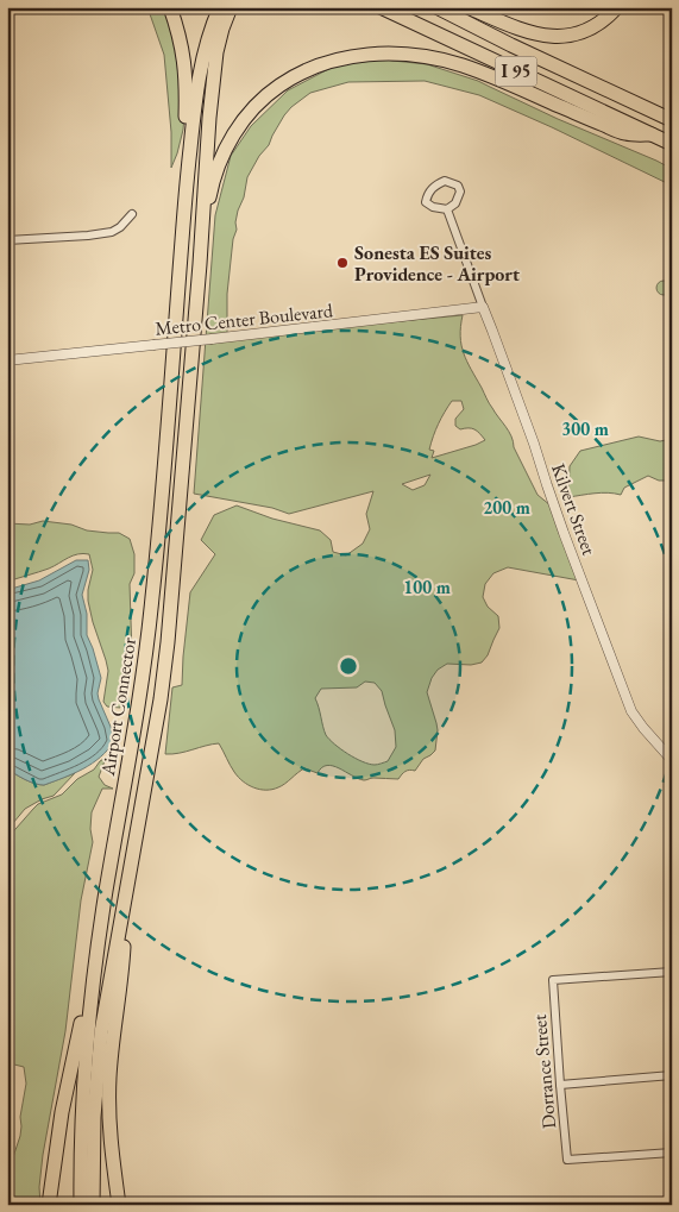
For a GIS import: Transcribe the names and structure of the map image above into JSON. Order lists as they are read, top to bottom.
{
  "streets": {
    "highway": ["I 95", "Airport Connector"],
    "street": ["Metro Center Boulevard", "Kilvert Street", "Dorrance Street"]
  },
  "crossings": [
    ["Metro Center Boulevard", "Kilvert Street"]
  ],
  "places": ["Sonesta ES Suites Providence - Airport"],
  "rings": ["300 m", "200 m", "100 m"]
}
